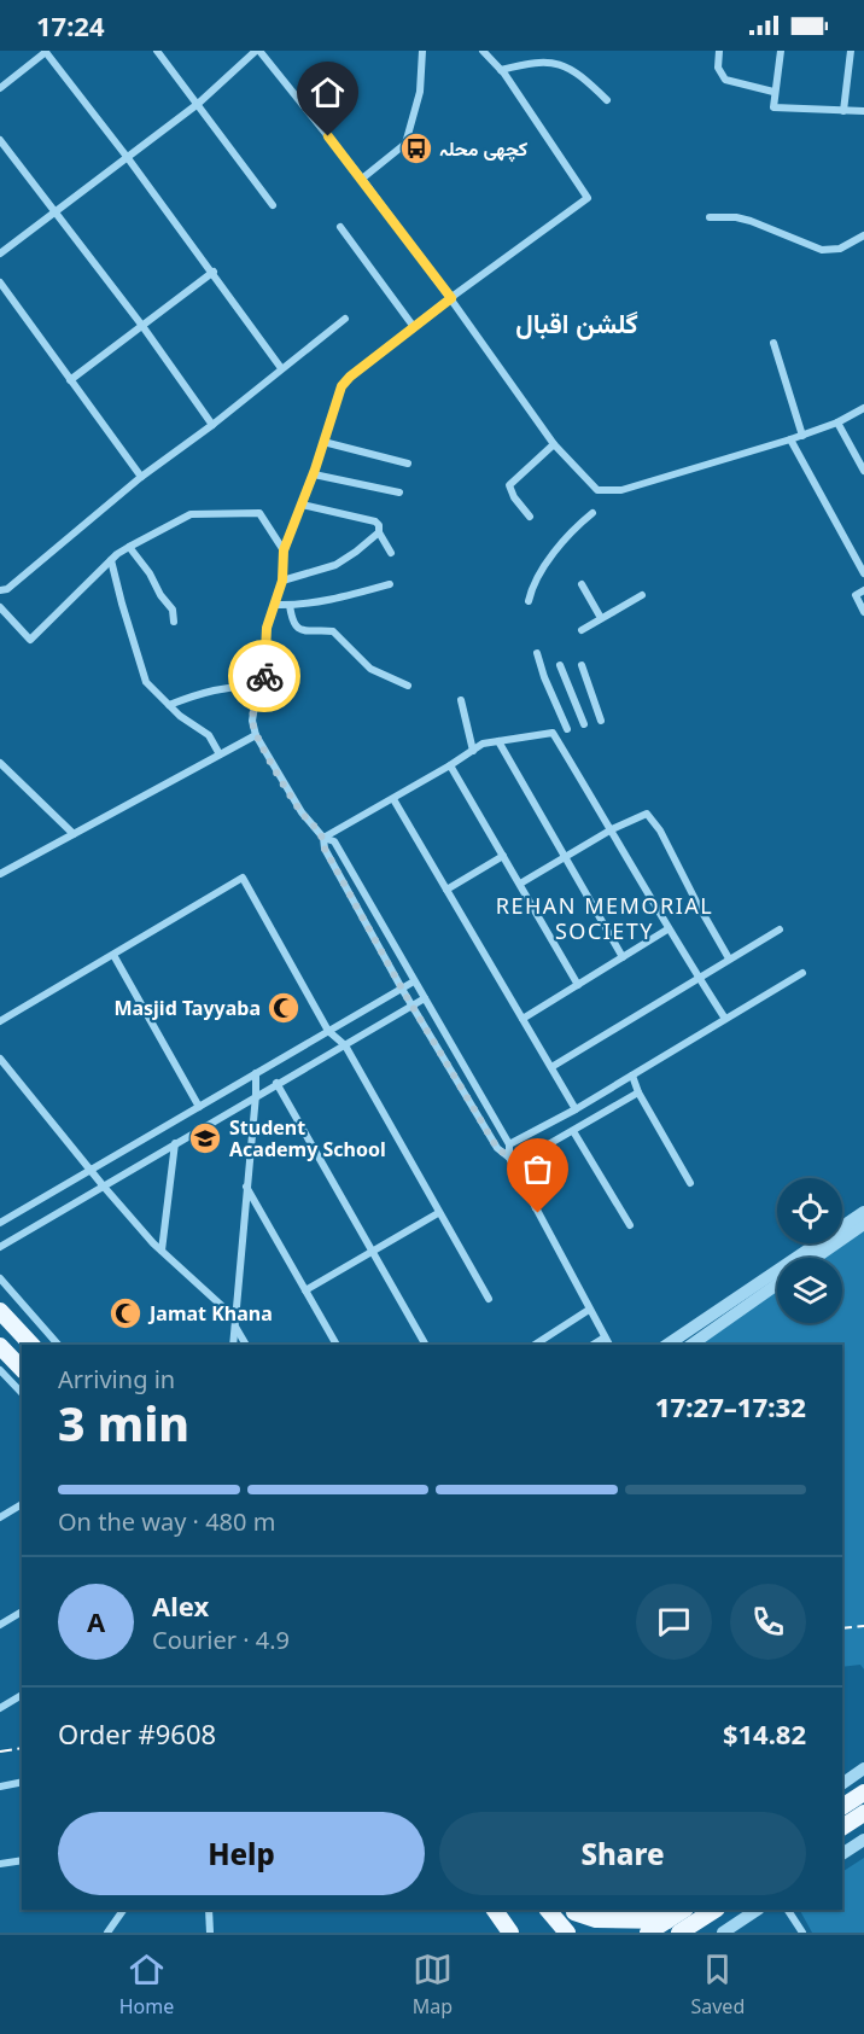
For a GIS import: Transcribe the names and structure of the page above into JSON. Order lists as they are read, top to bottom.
{
  "districts": ["گلشن اقبال", "REHAN MEMORIAL SOCIETY"],
  "places": {
    "bus stop": ["کچھی محلہ"],
    "mosque": ["Masjid Tayyaba", "Jamat Khana"],
    "school or university": ["Student Academy School"]
  },
  "page": {
    "status": "17:24",
    "heading": ["3 min", "Arriving in", "17:27–17:32"],
    "panel": [
      "Alex",
      "Courier · 4.9",
      "Order #9608",
      "$14.82"
    ],
    "bar": "On the way · 480 m",
    "round": "A",
    "buttons": ["Help", "Share"],
    "tabs": ["Home", "Map", "Saved"]
  }
}
